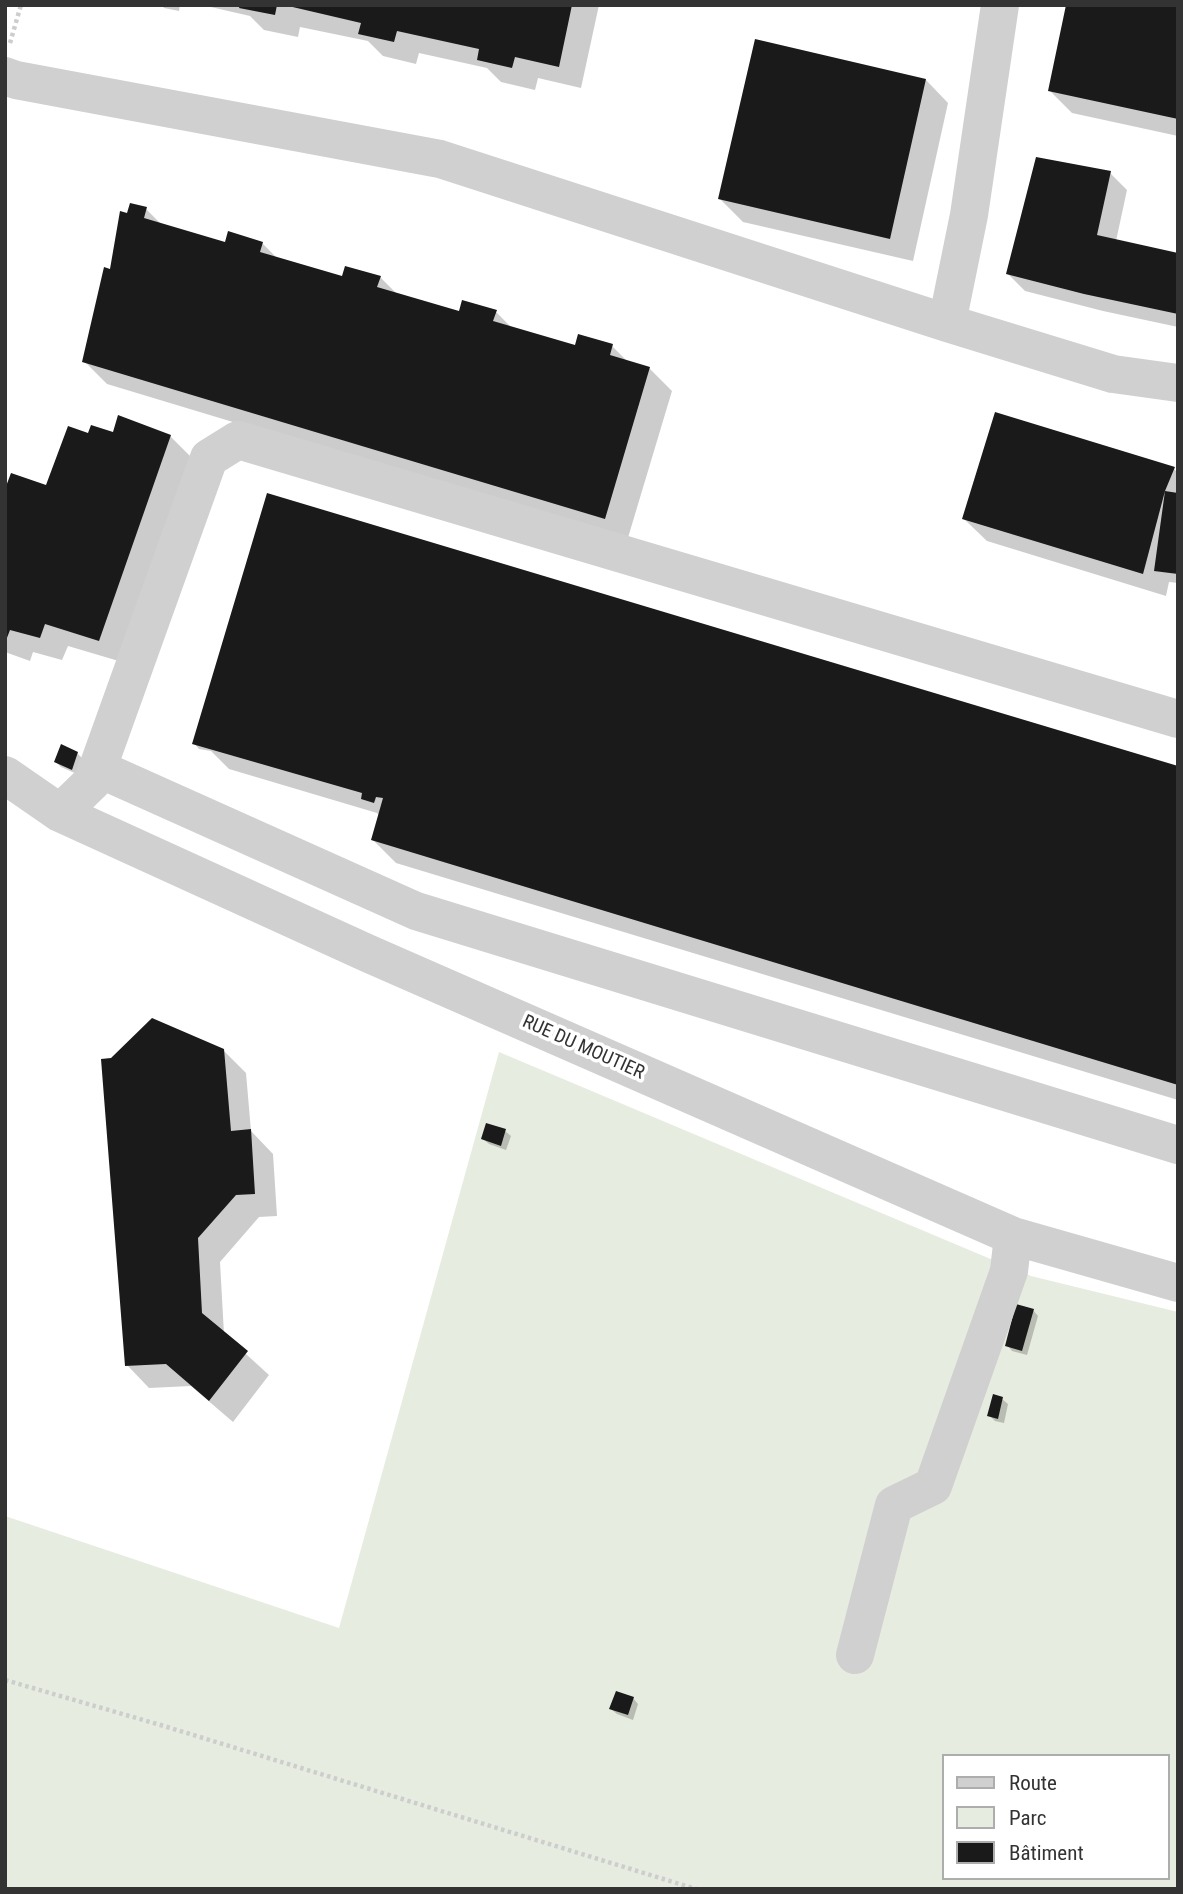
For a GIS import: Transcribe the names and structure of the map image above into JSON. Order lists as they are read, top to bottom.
{
  "streets": {
    "street": ["RUE DU MOUTIER"]
  },
  "legend": ["Route", "Parc", "Bâtiment"]
}
